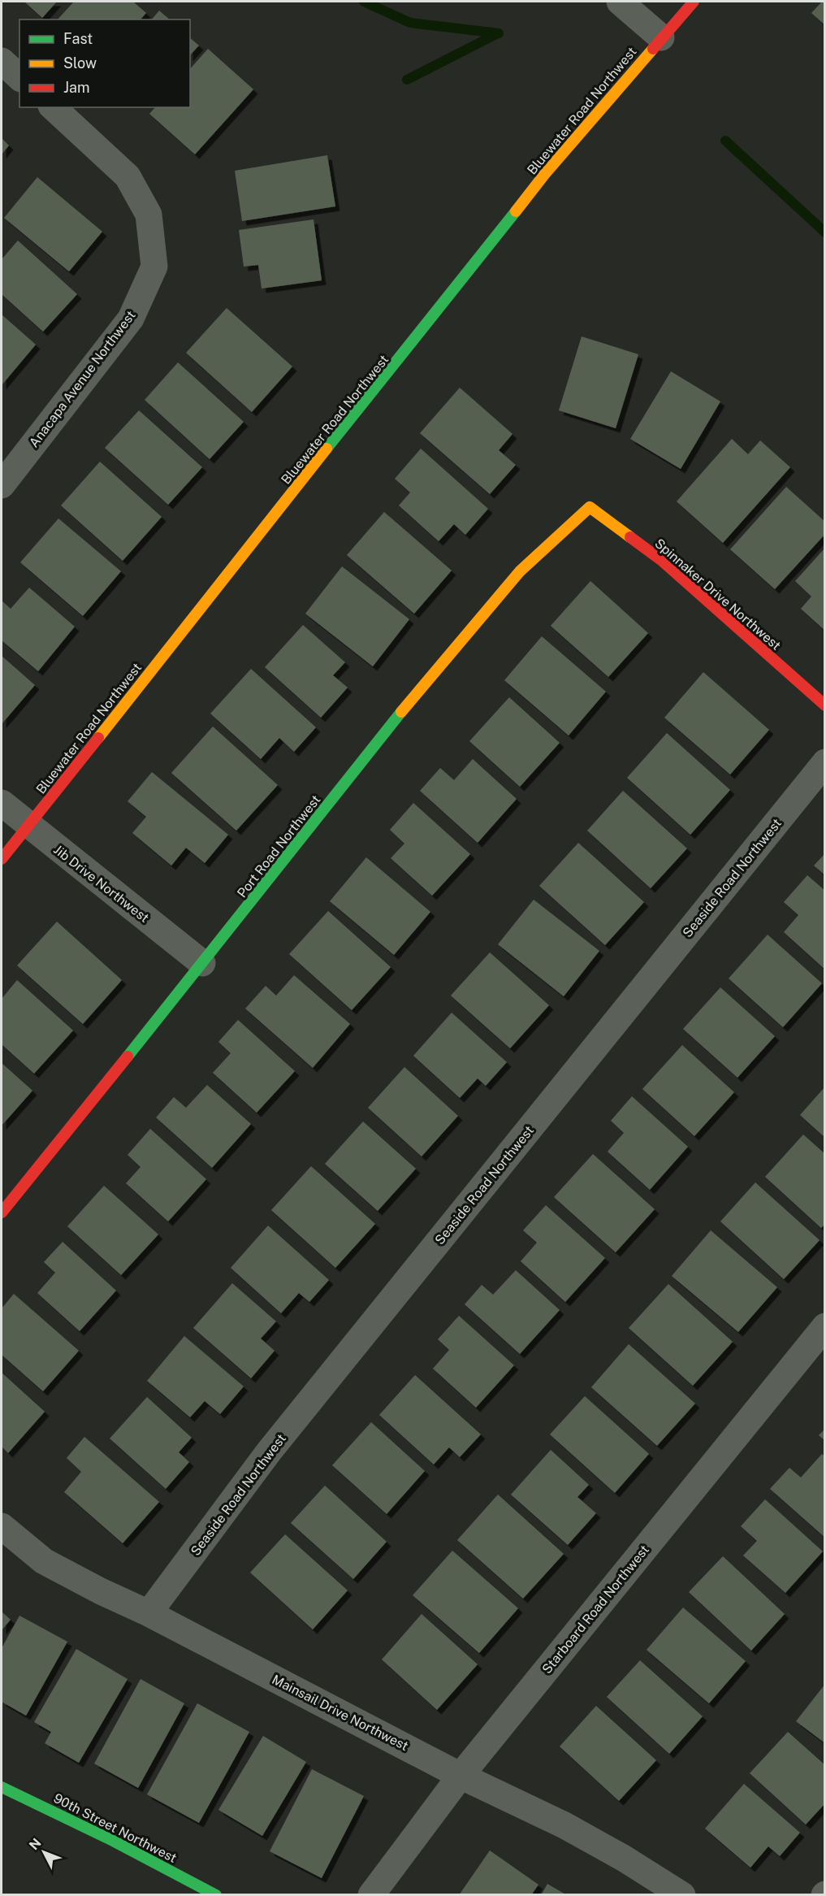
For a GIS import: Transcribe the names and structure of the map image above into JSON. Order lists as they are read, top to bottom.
{
  "streets": {
    "street": [
      "Bluewater Road Northwest",
      "Anacapa Avenue Northwest",
      "Spinnaker Drive Northwest",
      "Port Road Northwest",
      "Seaside Road Northwest",
      "Jib Drive Northwest",
      "Starboard Road Northwest",
      "Mainsail Drive Northwest",
      "90th Street Northwest"
    ]
  },
  "crossings": [
    ["Bluewater Road Northwest", "Jib Drive Northwest"],
    ["Spinnaker Drive Northwest", "Port Road Northwest"],
    ["Port Road Northwest", "Jib Drive Northwest"],
    ["Seaside Road Northwest", "Mainsail Drive Northwest"],
    ["Starboard Road Northwest", "Mainsail Drive Northwest"]
  ],
  "legend": ["Fast", "Slow", "Jam"],
  "north": "top left"
}
